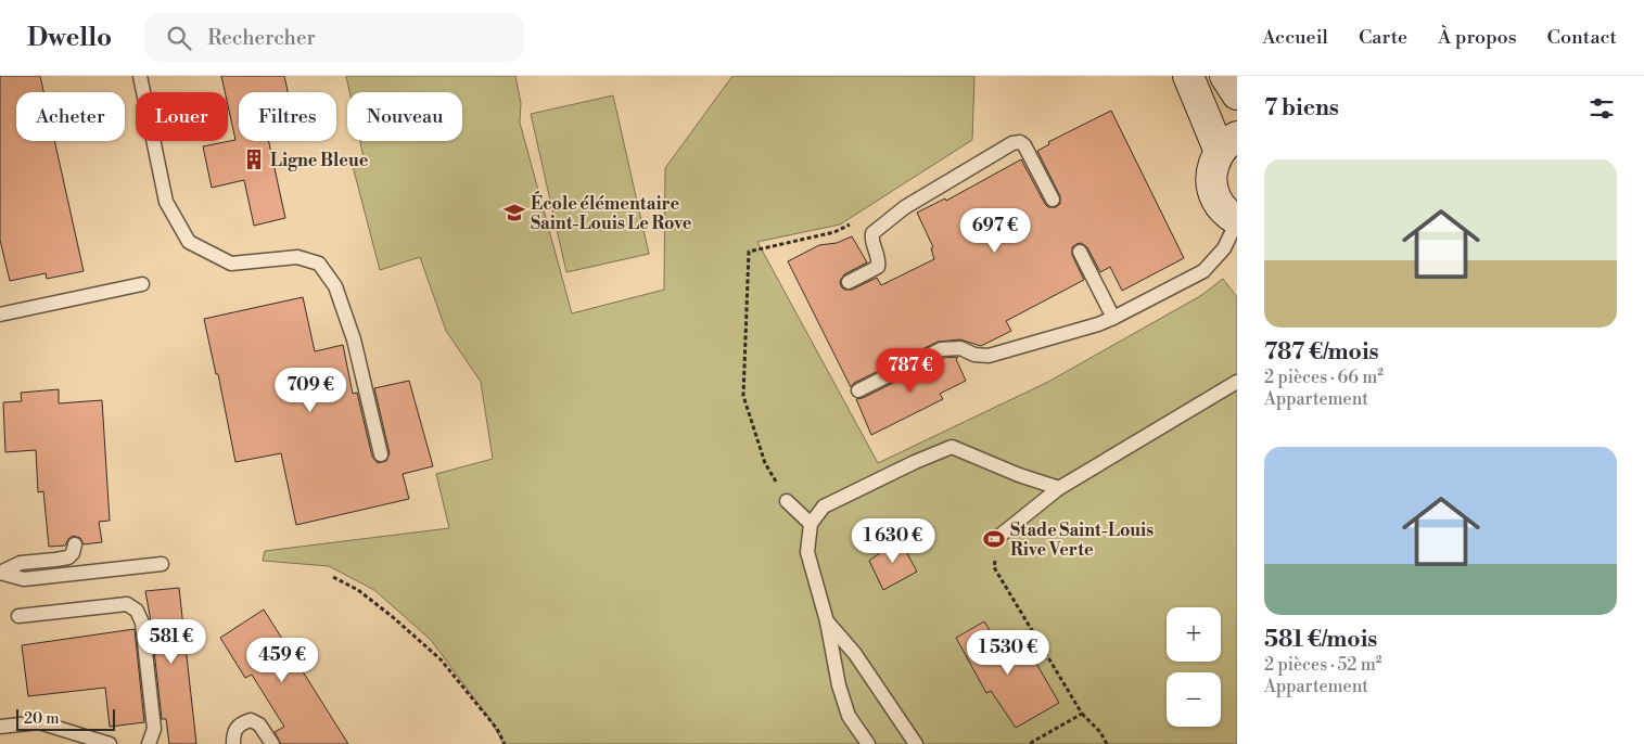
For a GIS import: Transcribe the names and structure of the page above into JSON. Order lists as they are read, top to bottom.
{
  "places": {
    "building": ["Ligne Bleue"],
    "school or university": ["École élémentaire Saint-Louis Le Rove"],
    "sports": ["Stade Saint-Louis Rive Verte"]
  },
  "scale_bar": "20 m",
  "page": {
    "header": "Dwello",
    "search": "Rechercher",
    "nav": [
      "Accueil",
      "Carte",
      "À propos",
      "Contact"
    ],
    "heading": "7 biens",
    "chip": [
      "Acheter",
      "Louer",
      "Filtres",
      "Nouveau"
    ],
    "list": [
      {
        "name": "787 €/mois",
        "note": "2 pièces · 66 m² · Appartement"
      },
      {
        "name": "581 €/mois",
        "note": "2 pièces · 52 m² · Appartement"
      }
    ],
    "price": [
      "697 €",
      "787 €",
      "709 €",
      "1 630 €",
      "581 €",
      "1 530 €",
      "459 €"
    ],
    "map_buttons": ["+", "−"],
    "scale": "20 m"
  }
}
